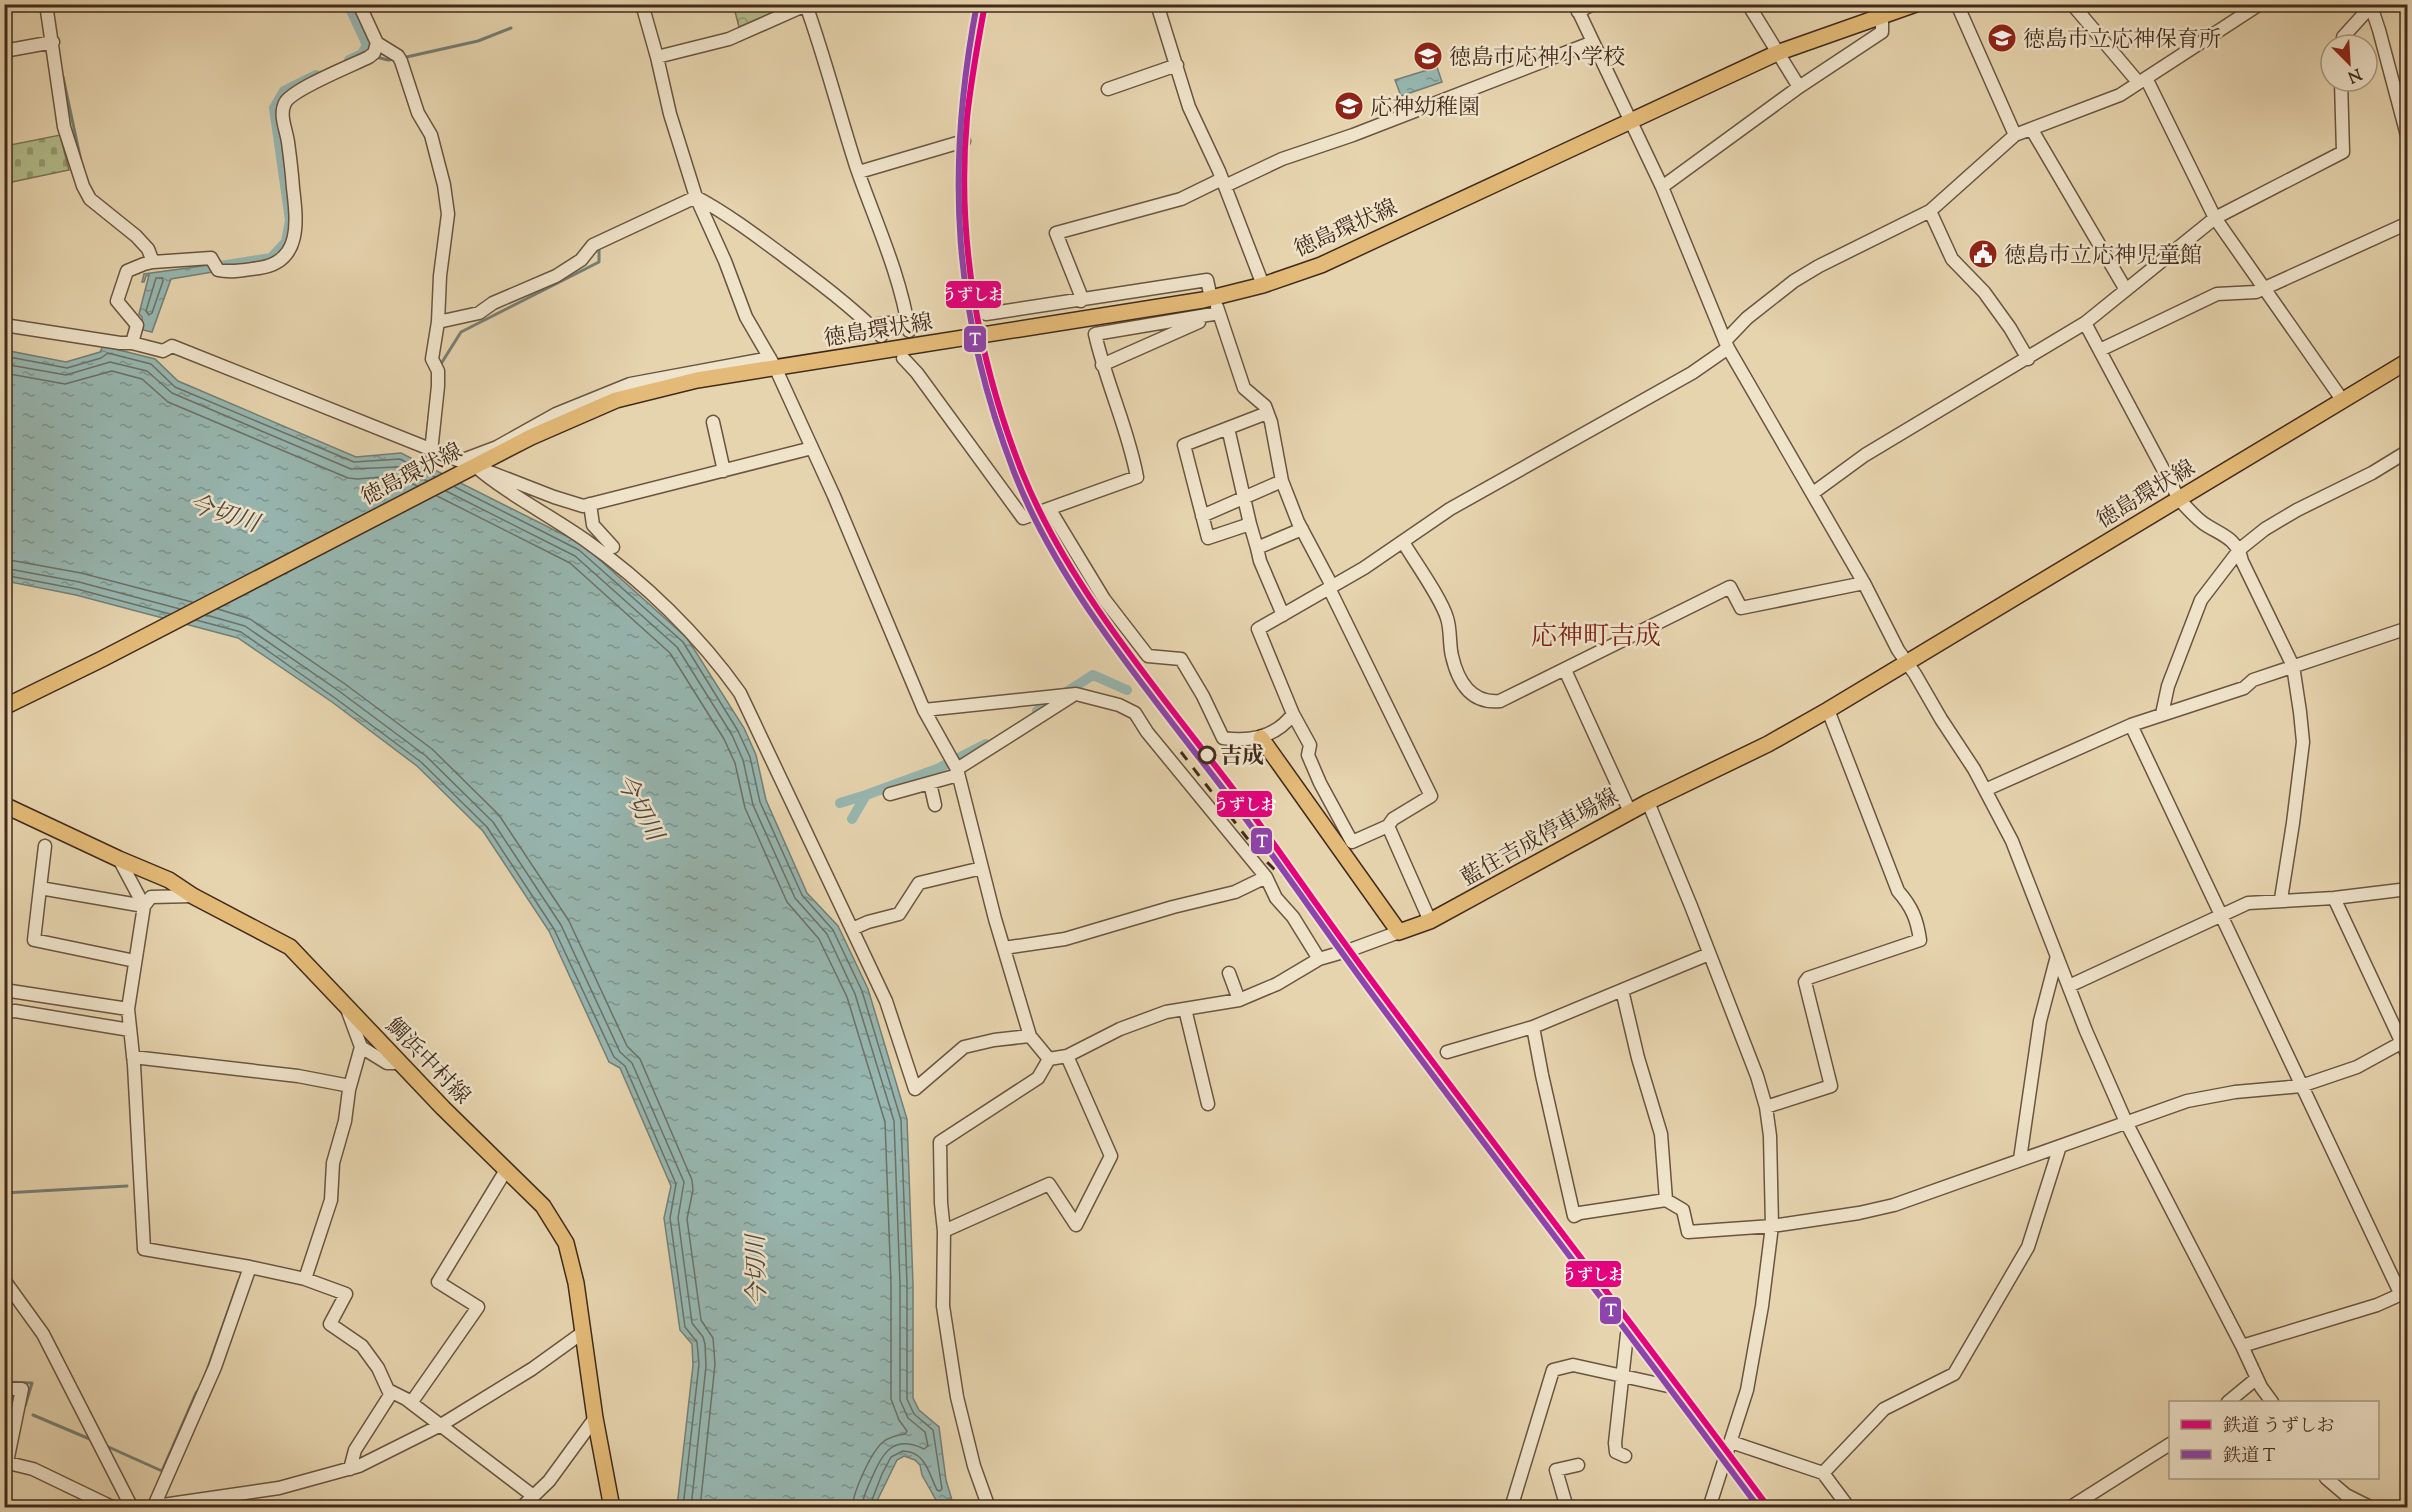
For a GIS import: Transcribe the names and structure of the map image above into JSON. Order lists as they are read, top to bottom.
{
  "streets": {
    "main road": ["徳島環状線", "藍住吉成停車場線", "鯛浜中村線"]
  },
  "crossings": [
    ["徳島環状線", "藍住吉成停車場線"]
  ],
  "districts": ["応神町吉成"],
  "water": ["今切川"],
  "places": {
    "school or university": ["徳島市立応神保育所", "徳島市応神小学校", "応神幼稚園"],
    "public building": ["徳島市立応神児童館"],
    "other": ["吉成"]
  },
  "lines": ["rail line うずしお", "rail line T"],
  "legend": ["鉄道 うずしお", "鉄道 T"],
  "north": "bottom right"
}
